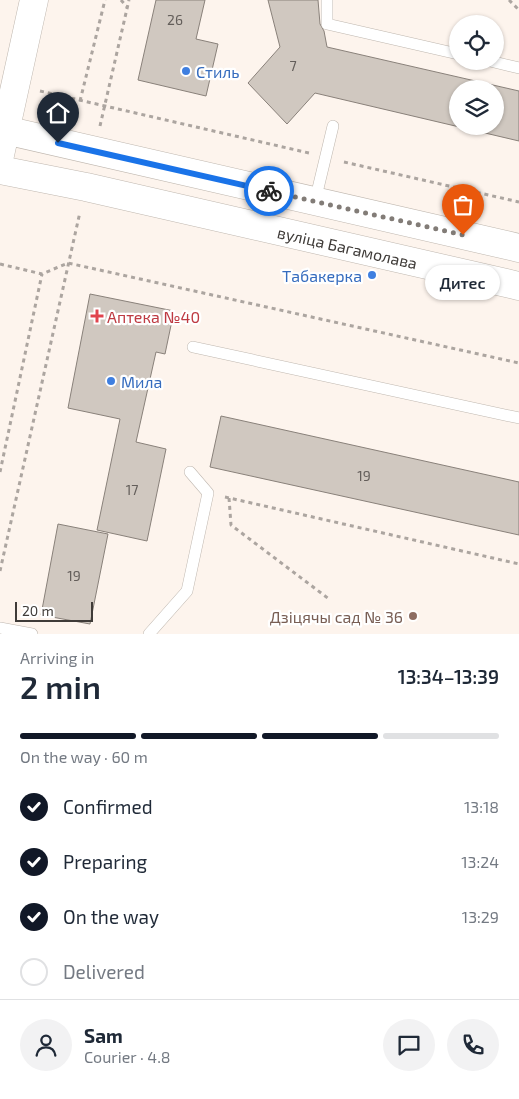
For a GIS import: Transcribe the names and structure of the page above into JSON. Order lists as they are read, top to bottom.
{
  "streets": {
    "main road": ["вуліца Багамолава"]
  },
  "places": {
    "other": [
      "Стиль",
      "Дитес",
      "Табакерка",
      "Мила",
      "Дзіцячы сад № 36"
    ],
    "health": ["Аптека №40"]
  },
  "house_numbers": [
    "26",
    "7",
    "19",
    "17",
    "19"
  ],
  "scale_bar": "20 m",
  "page": {
    "bubble": "Дитес",
    "scale": "20 m",
    "heading": ["2 min", "Arriving in", "13:34–13:39"],
    "panel": ["Sam", "Courier · 4.8"],
    "bar": "On the way · 60 m",
    "list": [
      ["Confirmed", "13:18"],
      ["Preparing", "13:24"],
      ["On the way", "13:29"],
      "Delivered"
    ]
  }
}
